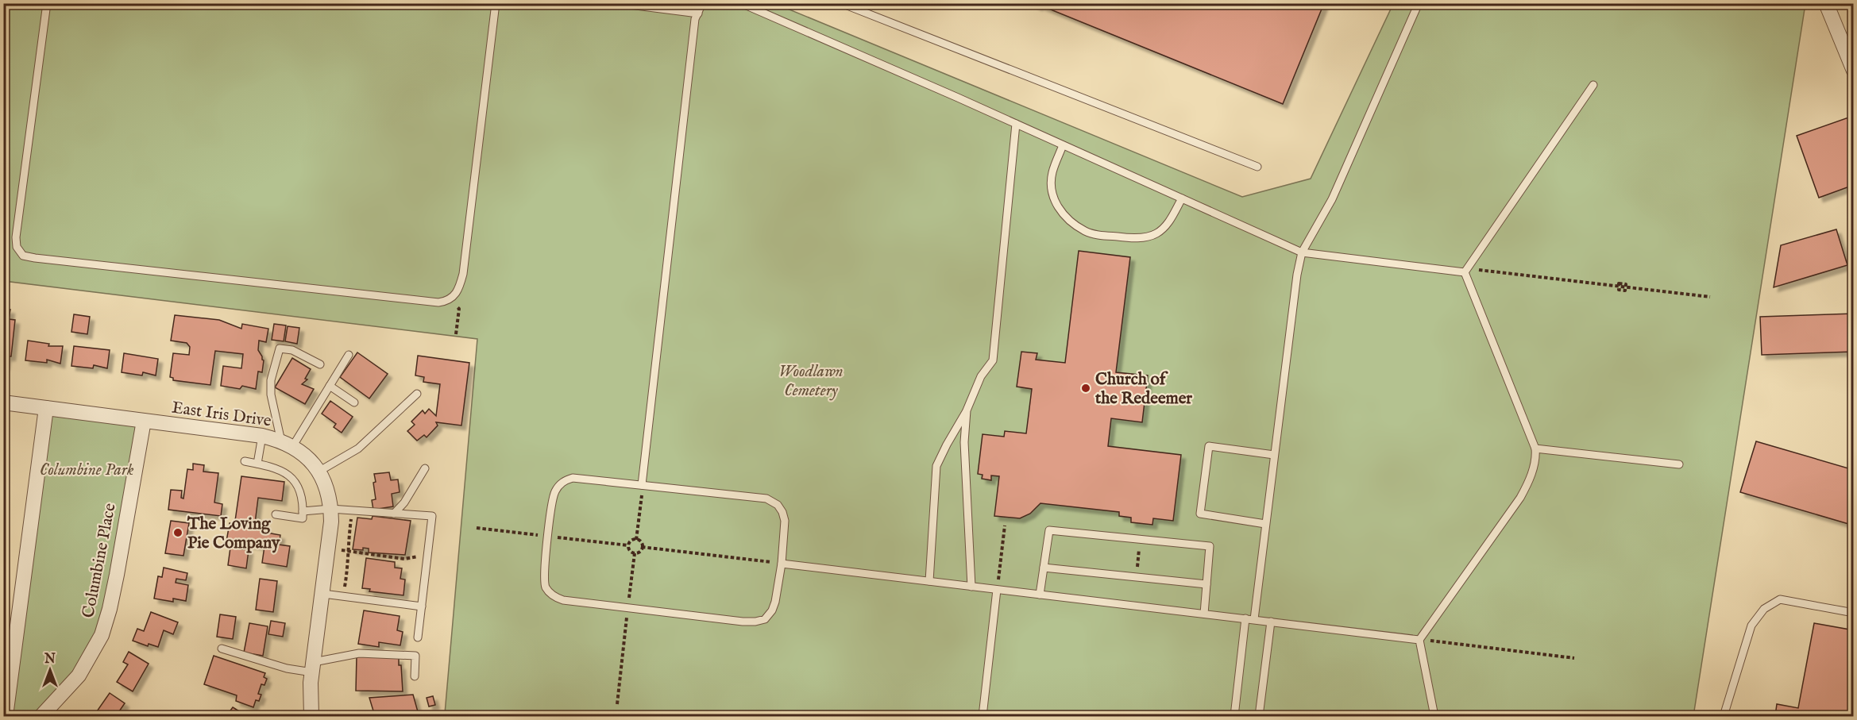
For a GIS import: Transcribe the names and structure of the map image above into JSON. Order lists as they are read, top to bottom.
{
  "streets": {
    "street": ["East Iris Drive", "Columbine Place"]
  },
  "crossings": [
    ["East Iris Drive", "Columbine Place"]
  ],
  "parks": ["Woodlawn Cemetery", "Columbine Park"],
  "places": ["Church of the Redeemer", "The Loving Pie Company"],
  "north": "top"
}
